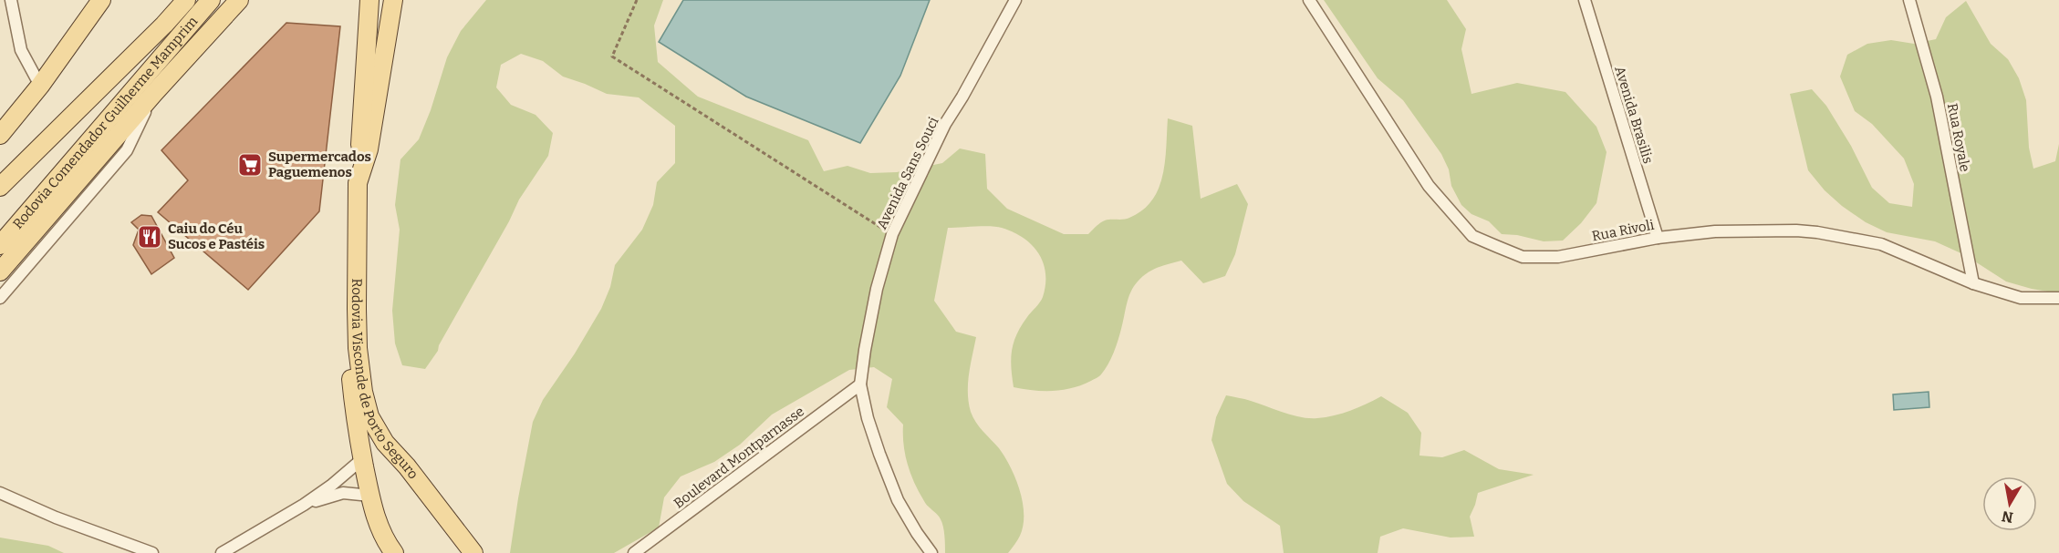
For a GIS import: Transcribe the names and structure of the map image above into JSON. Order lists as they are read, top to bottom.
{
  "streets": {
    "main road": ["Rodovia Comendador Guilherme Mamprim", "Rodovia Visconde de Porto Seguro"],
    "street": [
      "Avenida Brasilis",
      "Rua Royale",
      "Avenida Sans Souci",
      "Rua Rivoli",
      "Boulevard Montparnasse"
    ]
  },
  "crossings": [
    ["Avenida Brasilis", "Rua Rivoli"],
    ["Rua Royale", "Rua Rivoli"],
    ["Avenida Sans Souci", "Boulevard Montparnasse"]
  ],
  "places": {
    "supermarket": ["Supermercados Paguemenos"],
    "restaurant": ["Caiu do Céu Sucos e Pastéis"]
  },
  "north": "bottom"
}
